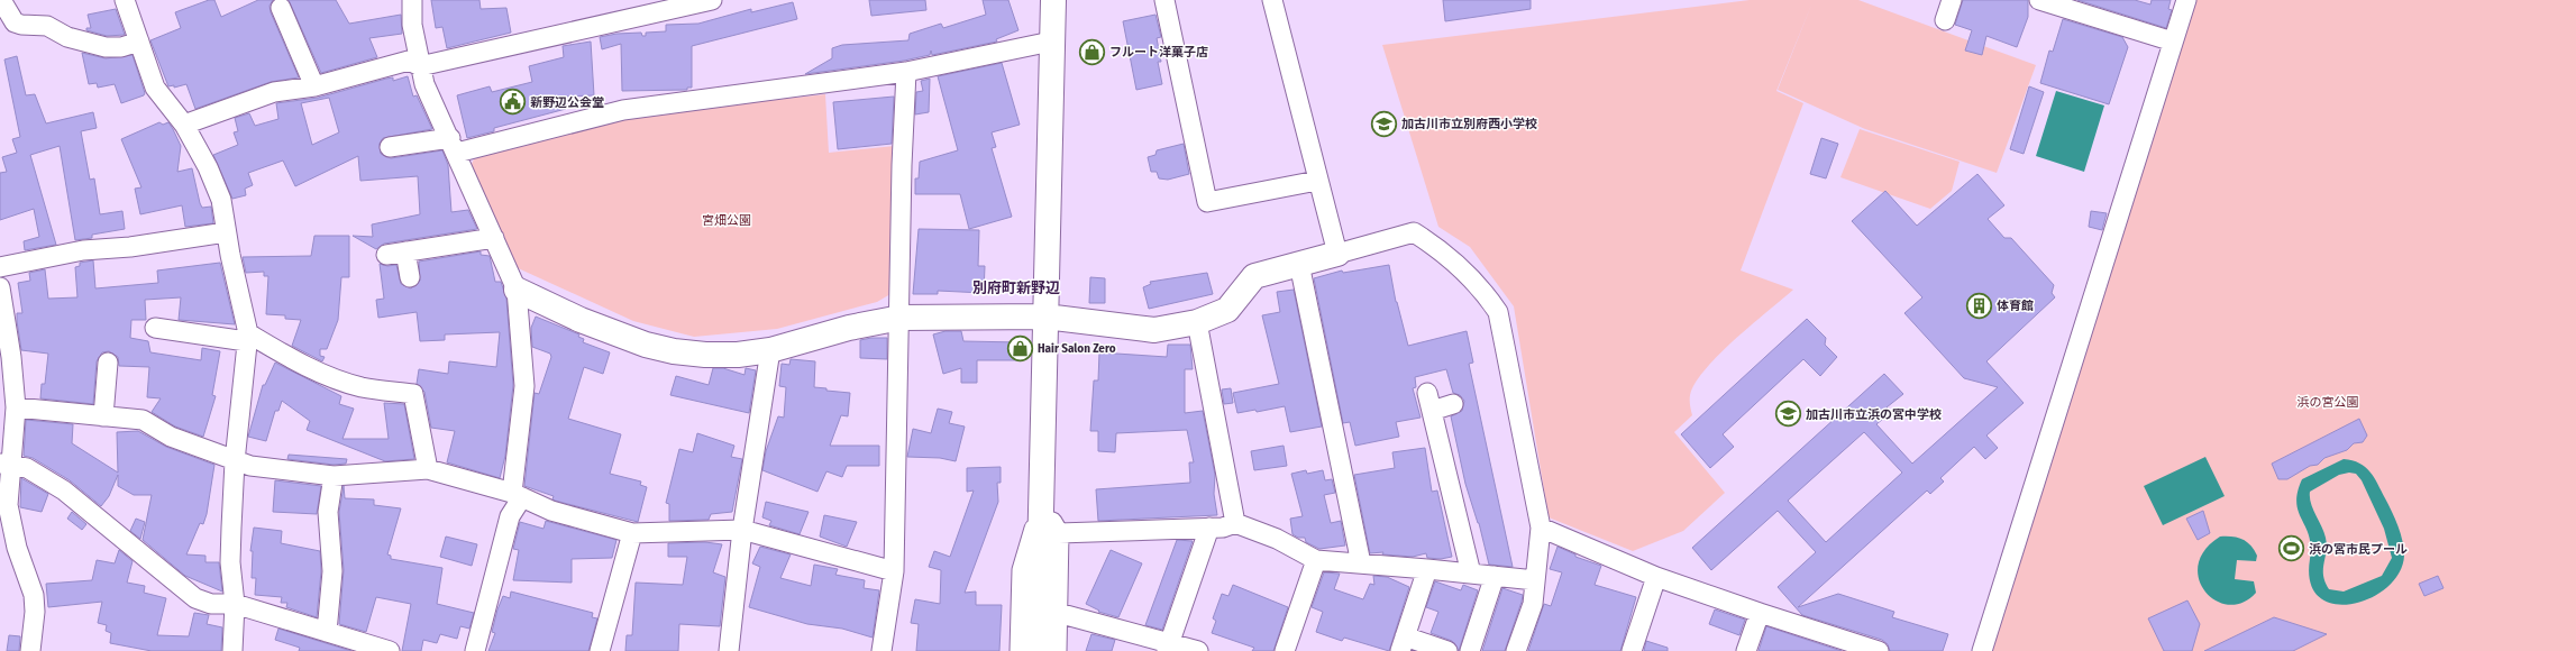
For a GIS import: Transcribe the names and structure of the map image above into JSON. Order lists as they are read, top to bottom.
{
  "districts": ["別府町新野辺"],
  "parks": ["宮畑公園", "浜の宮公園"],
  "places": {
    "shop": ["フルート洋菓子店", "Hair Salon Zero"],
    "public building": ["新野辺公会堂"],
    "school or university": ["加古川市立別府西小学校", "加古川市立浜の宮中学校"],
    "building": ["体育館"],
    "sports": ["浜の宮市民プール"]
  }
}
